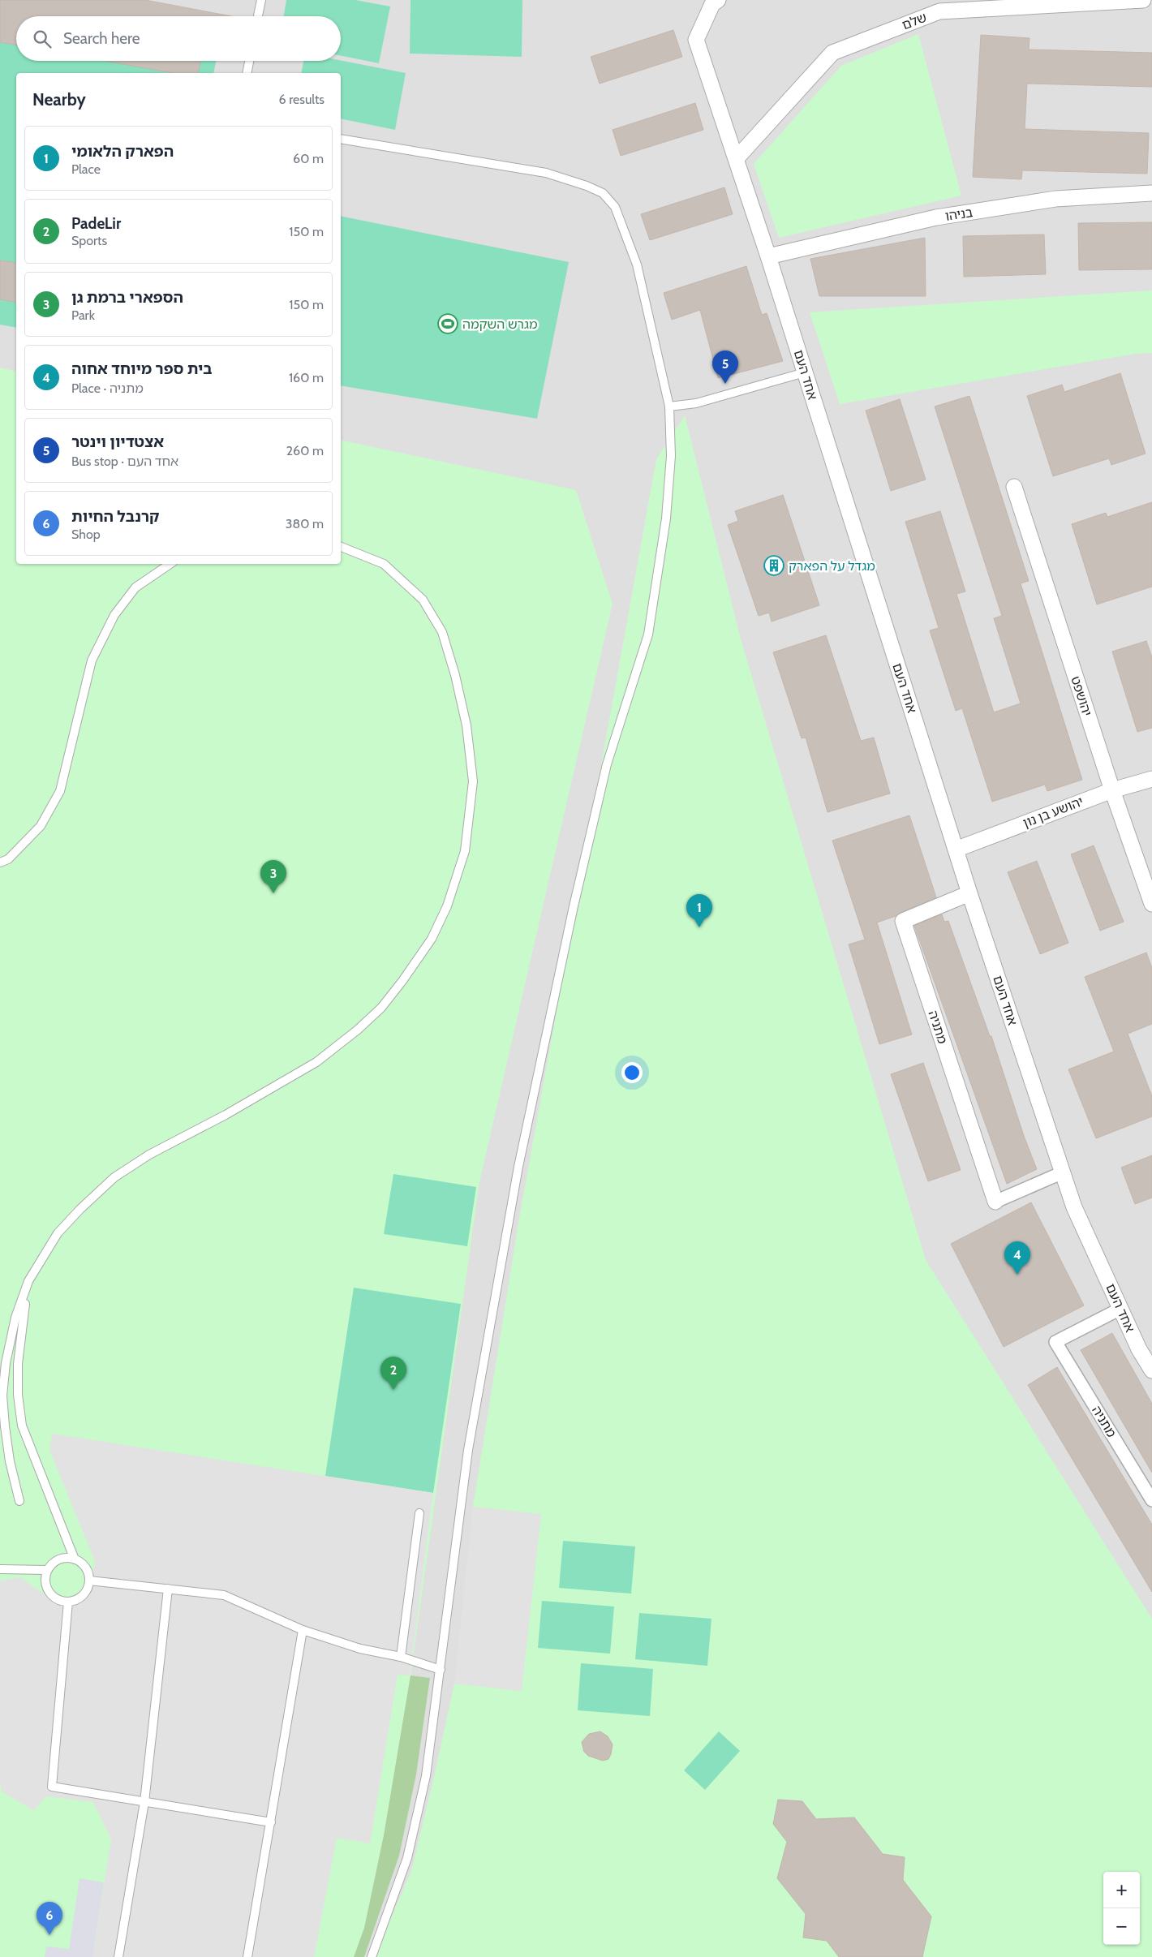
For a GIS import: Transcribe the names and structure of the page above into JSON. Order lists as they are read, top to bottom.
{
  "streets": {
    "street": [
      "שלם",
      "בניהו",
      "אחד העם",
      "יהושפט",
      "יהושע בן נון",
      "מתניה"
    ]
  },
  "crossings": [
    ["שלם", "אחד העם"],
    ["בניהו", "אחד העם"],
    ["אחד העם", "יהושע בן נון"],
    ["אחד העם", "מתניה"],
    ["יהושפט", "יהושע בן נון"]
  ],
  "places": {
    "sports": ["מגרש השקמה"],
    "building": ["מגדל על הפארק"]
  },
  "page": {
    "search": "Search here",
    "heading": ["Nearby", "6 results"],
    "list": [
      {
        "mark": "1",
        "name": "הפארק הלאומי",
        "note": "Place",
        "value": "60 m"
      },
      {
        "mark": "2",
        "name": "PadeLir",
        "note": "Sports",
        "value": "150 m"
      },
      {
        "mark": "3",
        "name": "הספארי ברמת גן",
        "note": "Park",
        "value": "150 m"
      },
      {
        "mark": "4",
        "name": "בית ספר מיוחד אחוה",
        "note": "Place · מתניה",
        "value": "160 m"
      },
      {
        "mark": "5",
        "name": "אצטדיון וינטר",
        "note": "Bus stop · אחד העם",
        "value": "260 m"
      },
      {
        "mark": "6",
        "name": "קרנבל החיות",
        "note": "Shop",
        "value": "380 m"
      }
    ],
    "pins": [
      "5",
      "3",
      "1",
      "4",
      "2",
      "6"
    ],
    "map_buttons": ["+", "−"]
  }
}
